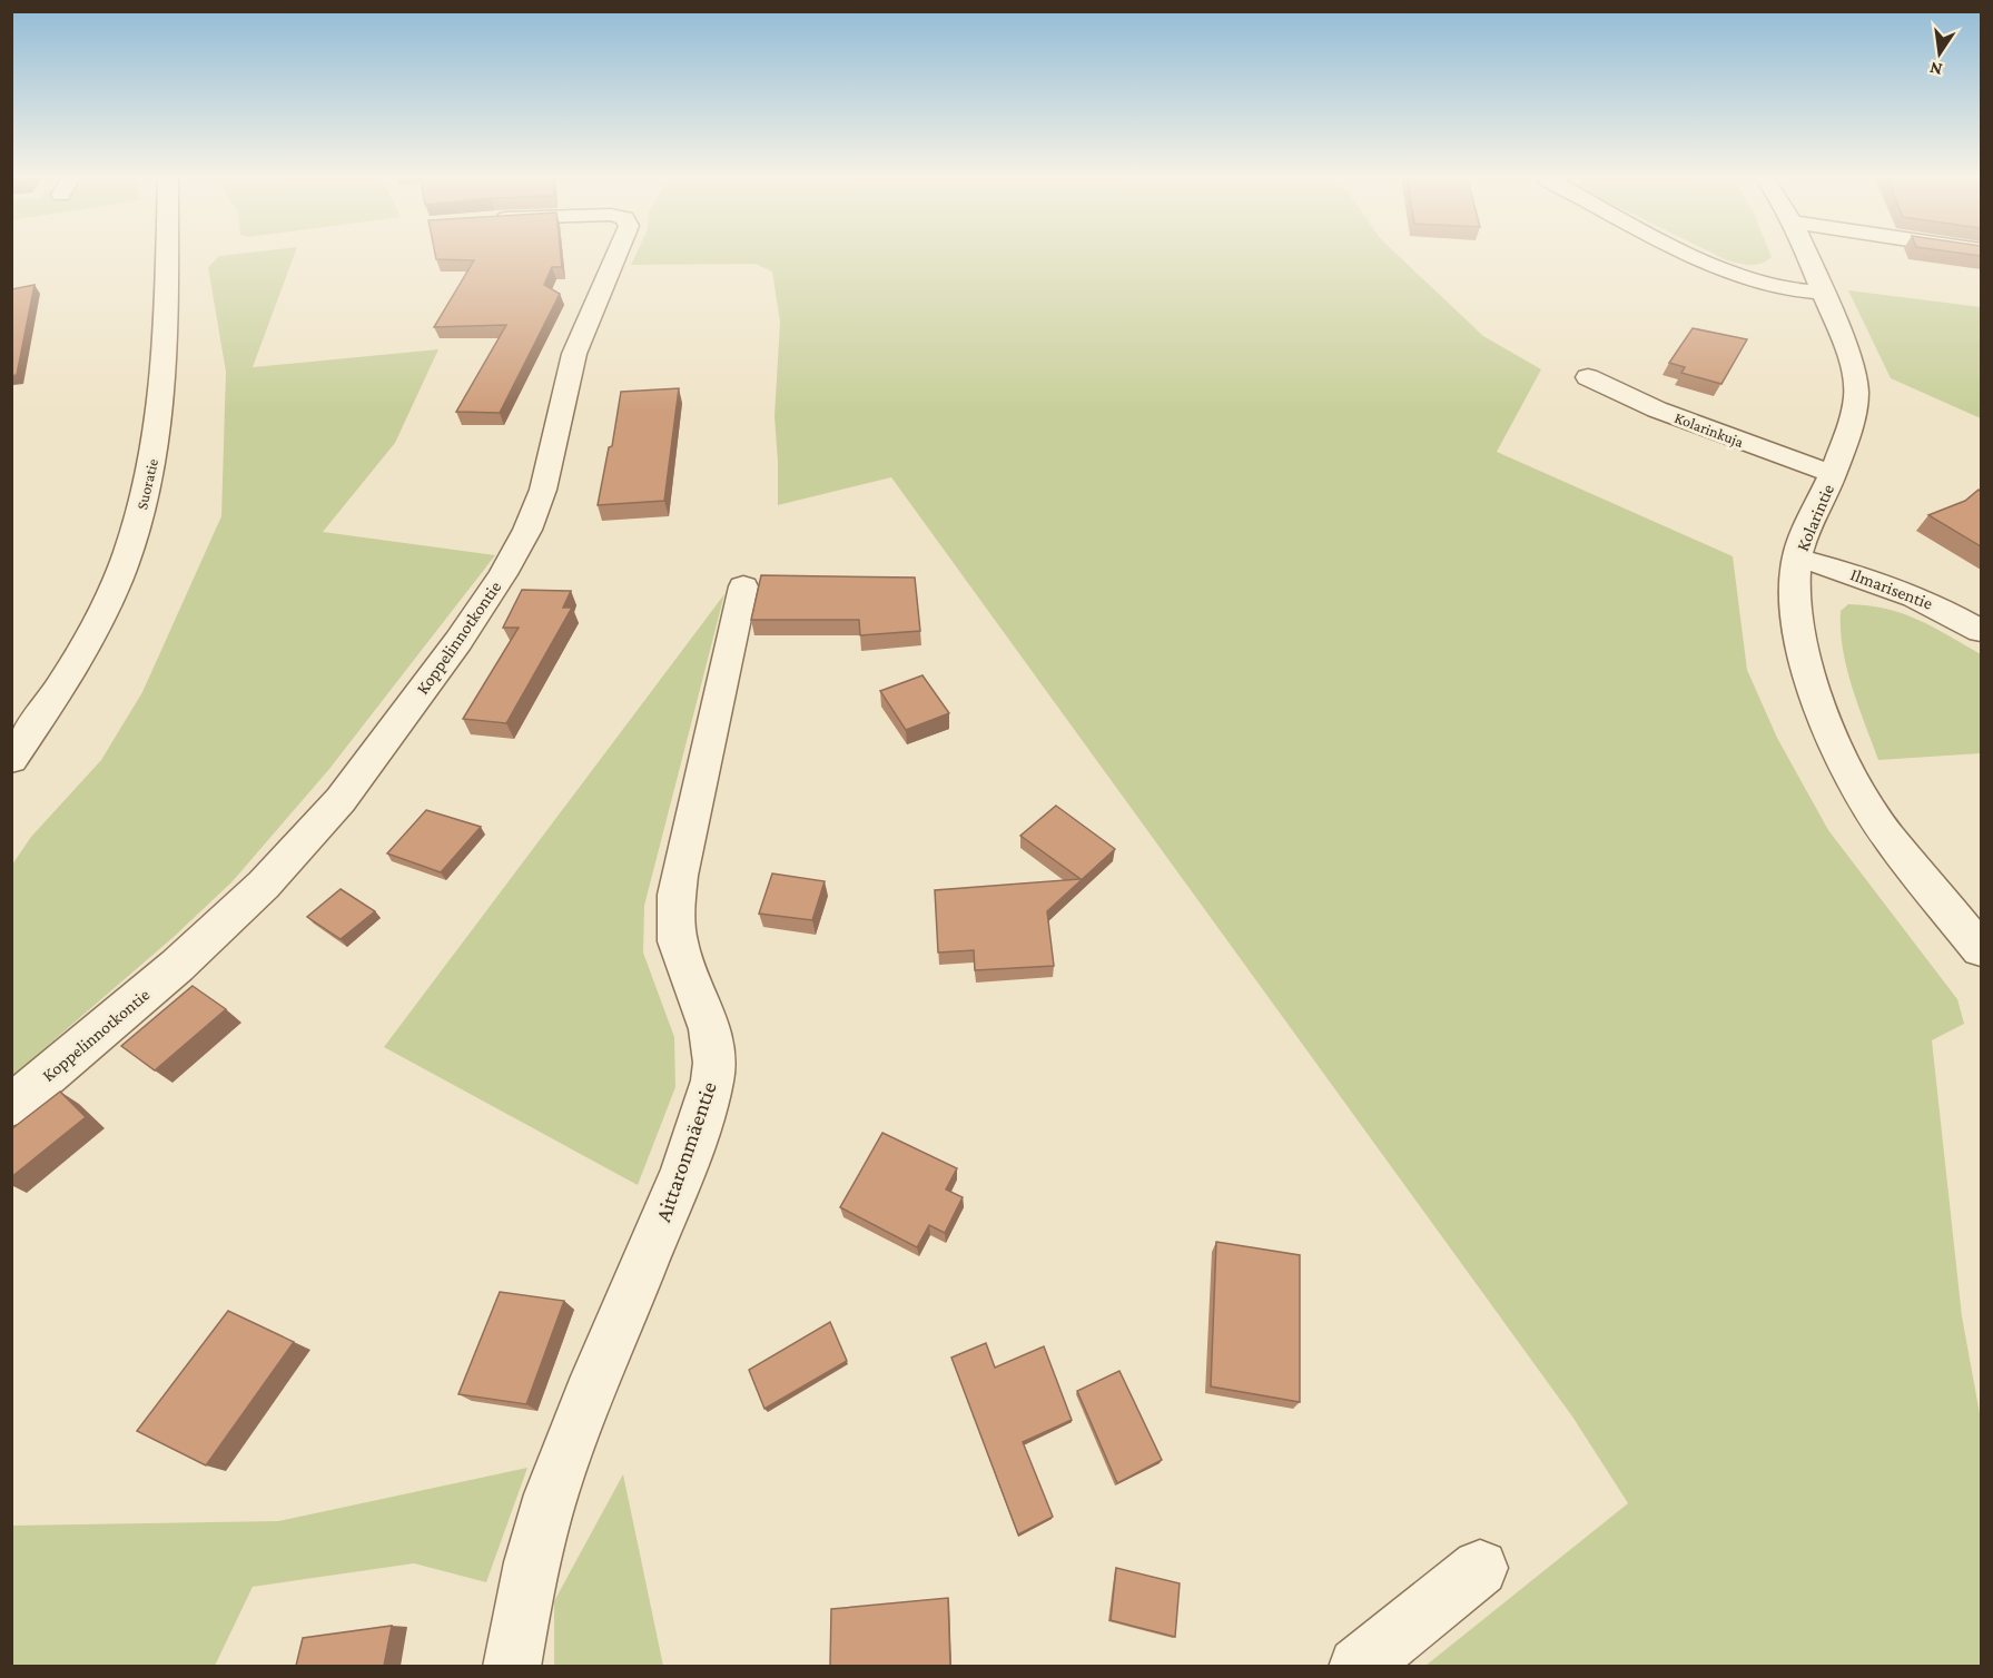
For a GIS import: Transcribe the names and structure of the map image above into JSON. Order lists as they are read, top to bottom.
{
  "streets": {
    "street": [
      "Kolarinkuja",
      "Suoratie",
      "Kolarintie",
      "Ilmarisentie",
      "Koppelinnotkontie",
      "Aittaronmäentie"
    ]
  },
  "crossings": [
    ["Kolarinkuja", "Kolarintie"],
    ["Kolarintie", "Ilmarisentie"]
  ],
  "north": "bottom"
}
